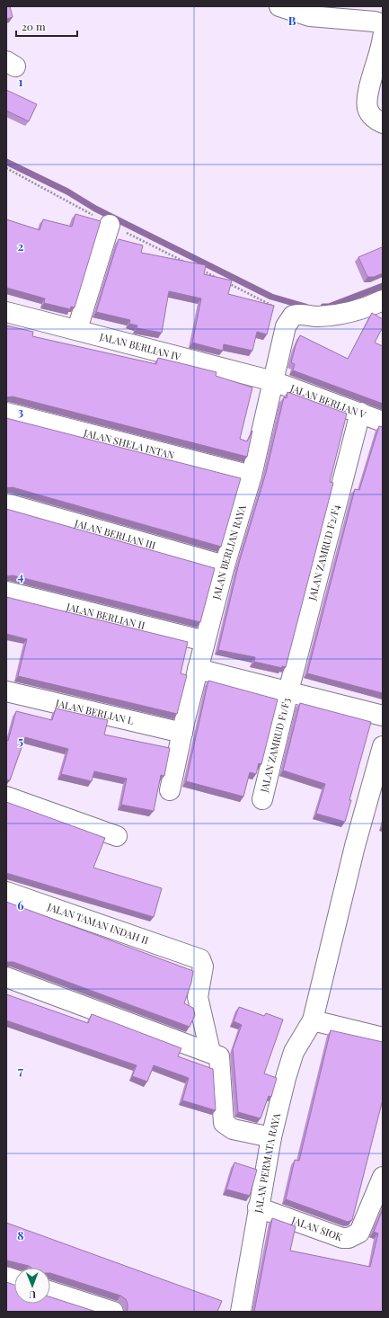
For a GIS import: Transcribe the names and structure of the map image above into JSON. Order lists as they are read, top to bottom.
{
  "streets": {
    "street": [
      "JALAN BERLIAN IV",
      "JALAN BERLIAN V",
      "JALAN SHELA INTAN",
      "JALAN BERLIAN III",
      "JALAN BERLIAN RAYA",
      "JALAN ZAMRUD F2/F4",
      "JALAN BERLIAN II",
      "JALAN BERLIAN L",
      "JALAN ZAMRUD F1/F3",
      "JALAN TAMAN INDAH II",
      "JALAN PERMATA RAYA",
      "JALAN SIOK"
    ]
  },
  "crossings": [
    ["JALAN BERLIAN IV", "JALAN BERLIAN V"],
    ["JALAN BERLIAN IV", "JALAN BERLIAN RAYA"],
    ["JALAN BERLIAN V", "JALAN BERLIAN RAYA"],
    ["JALAN BERLIAN V", "JALAN ZAMRUD F2/F4"],
    ["JALAN SHELA INTAN", "JALAN BERLIAN RAYA"],
    ["JALAN BERLIAN III", "JALAN BERLIAN RAYA"],
    ["JALAN BERLIAN RAYA", "JALAN BERLIAN II"],
    ["JALAN BERLIAN RAYA", "JALAN BERLIAN L"],
    ["JALAN ZAMRUD F2/F4", "JALAN ZAMRUD F1/F3"],
    ["JALAN PERMATA RAYA", "JALAN SIOK"]
  ],
  "scale_bar": "20 m",
  "north": "bottom",
  "grid": {
    "columns": ["B"],
    "rows": [
      "1",
      "2",
      "3",
      "4",
      "5",
      "6",
      "7",
      "8"
    ]
  }
}
